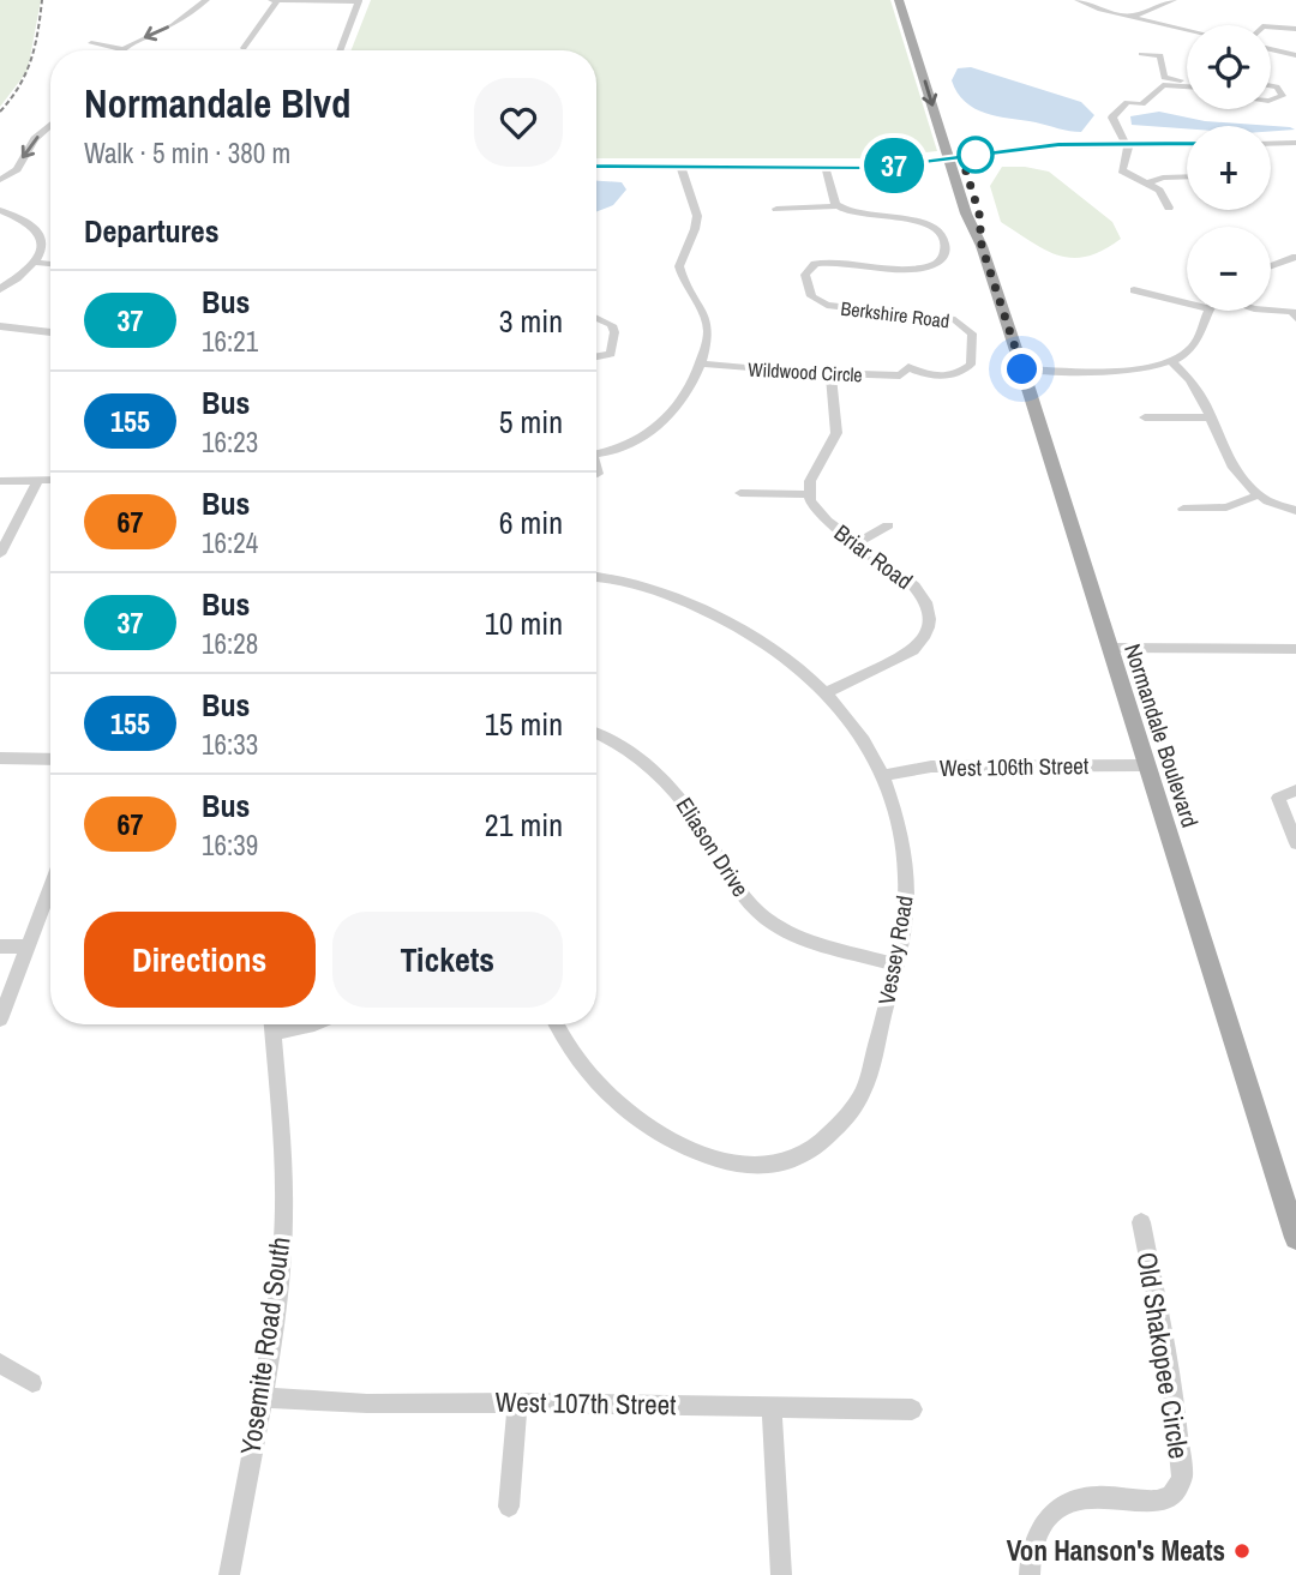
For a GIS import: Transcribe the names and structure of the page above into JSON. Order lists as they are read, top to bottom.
{
  "streets": {
    "main road": ["Normandale Boulevard"],
    "street": [
      "Berkshire Road",
      "Wildwood Circle",
      "Briar Road",
      "West 106th Street",
      "Eliason Drive",
      "Vessey Road",
      "Yosemite Road South",
      "Old Shakopee Circle",
      "West 107th Street"
    ]
  },
  "crossings": [
    ["Berkshire Road", "Wildwood Circle"],
    ["Briar Road", "Vessey Road"],
    ["Normandale Boulevard", "West 106th Street"],
    ["West 106th Street", "Vessey Road"],
    ["Eliason Drive", "Vessey Road"],
    ["Yosemite Road South", "West 107th Street"]
  ],
  "places": ["Von Hanson's Meats"],
  "lines": ["bus line 37"],
  "page": {
    "on_map": "37",
    "map_buttons": ["+", "−"],
    "heading": [
      ["Normandale Blvd", "Walk · 5 min · 380 m"],
      "Departures"
    ],
    "list": [
      {
        "mark": "37",
        "name": "Bus",
        "note": "16:21",
        "value": "3 min"
      },
      {
        "mark": "155",
        "name": "Bus",
        "note": "16:23",
        "value": "5 min"
      },
      {
        "mark": "67",
        "name": "Bus",
        "note": "16:24",
        "value": "6 min"
      },
      {
        "mark": "37",
        "name": "Bus",
        "note": "16:28",
        "value": "10 min"
      },
      {
        "mark": "155",
        "name": "Bus",
        "note": "16:33",
        "value": "15 min"
      },
      {
        "mark": "67",
        "name": "Bus",
        "note": "16:39",
        "value": "21 min"
      }
    ],
    "buttons": ["Directions", "Tickets"]
  }
}
